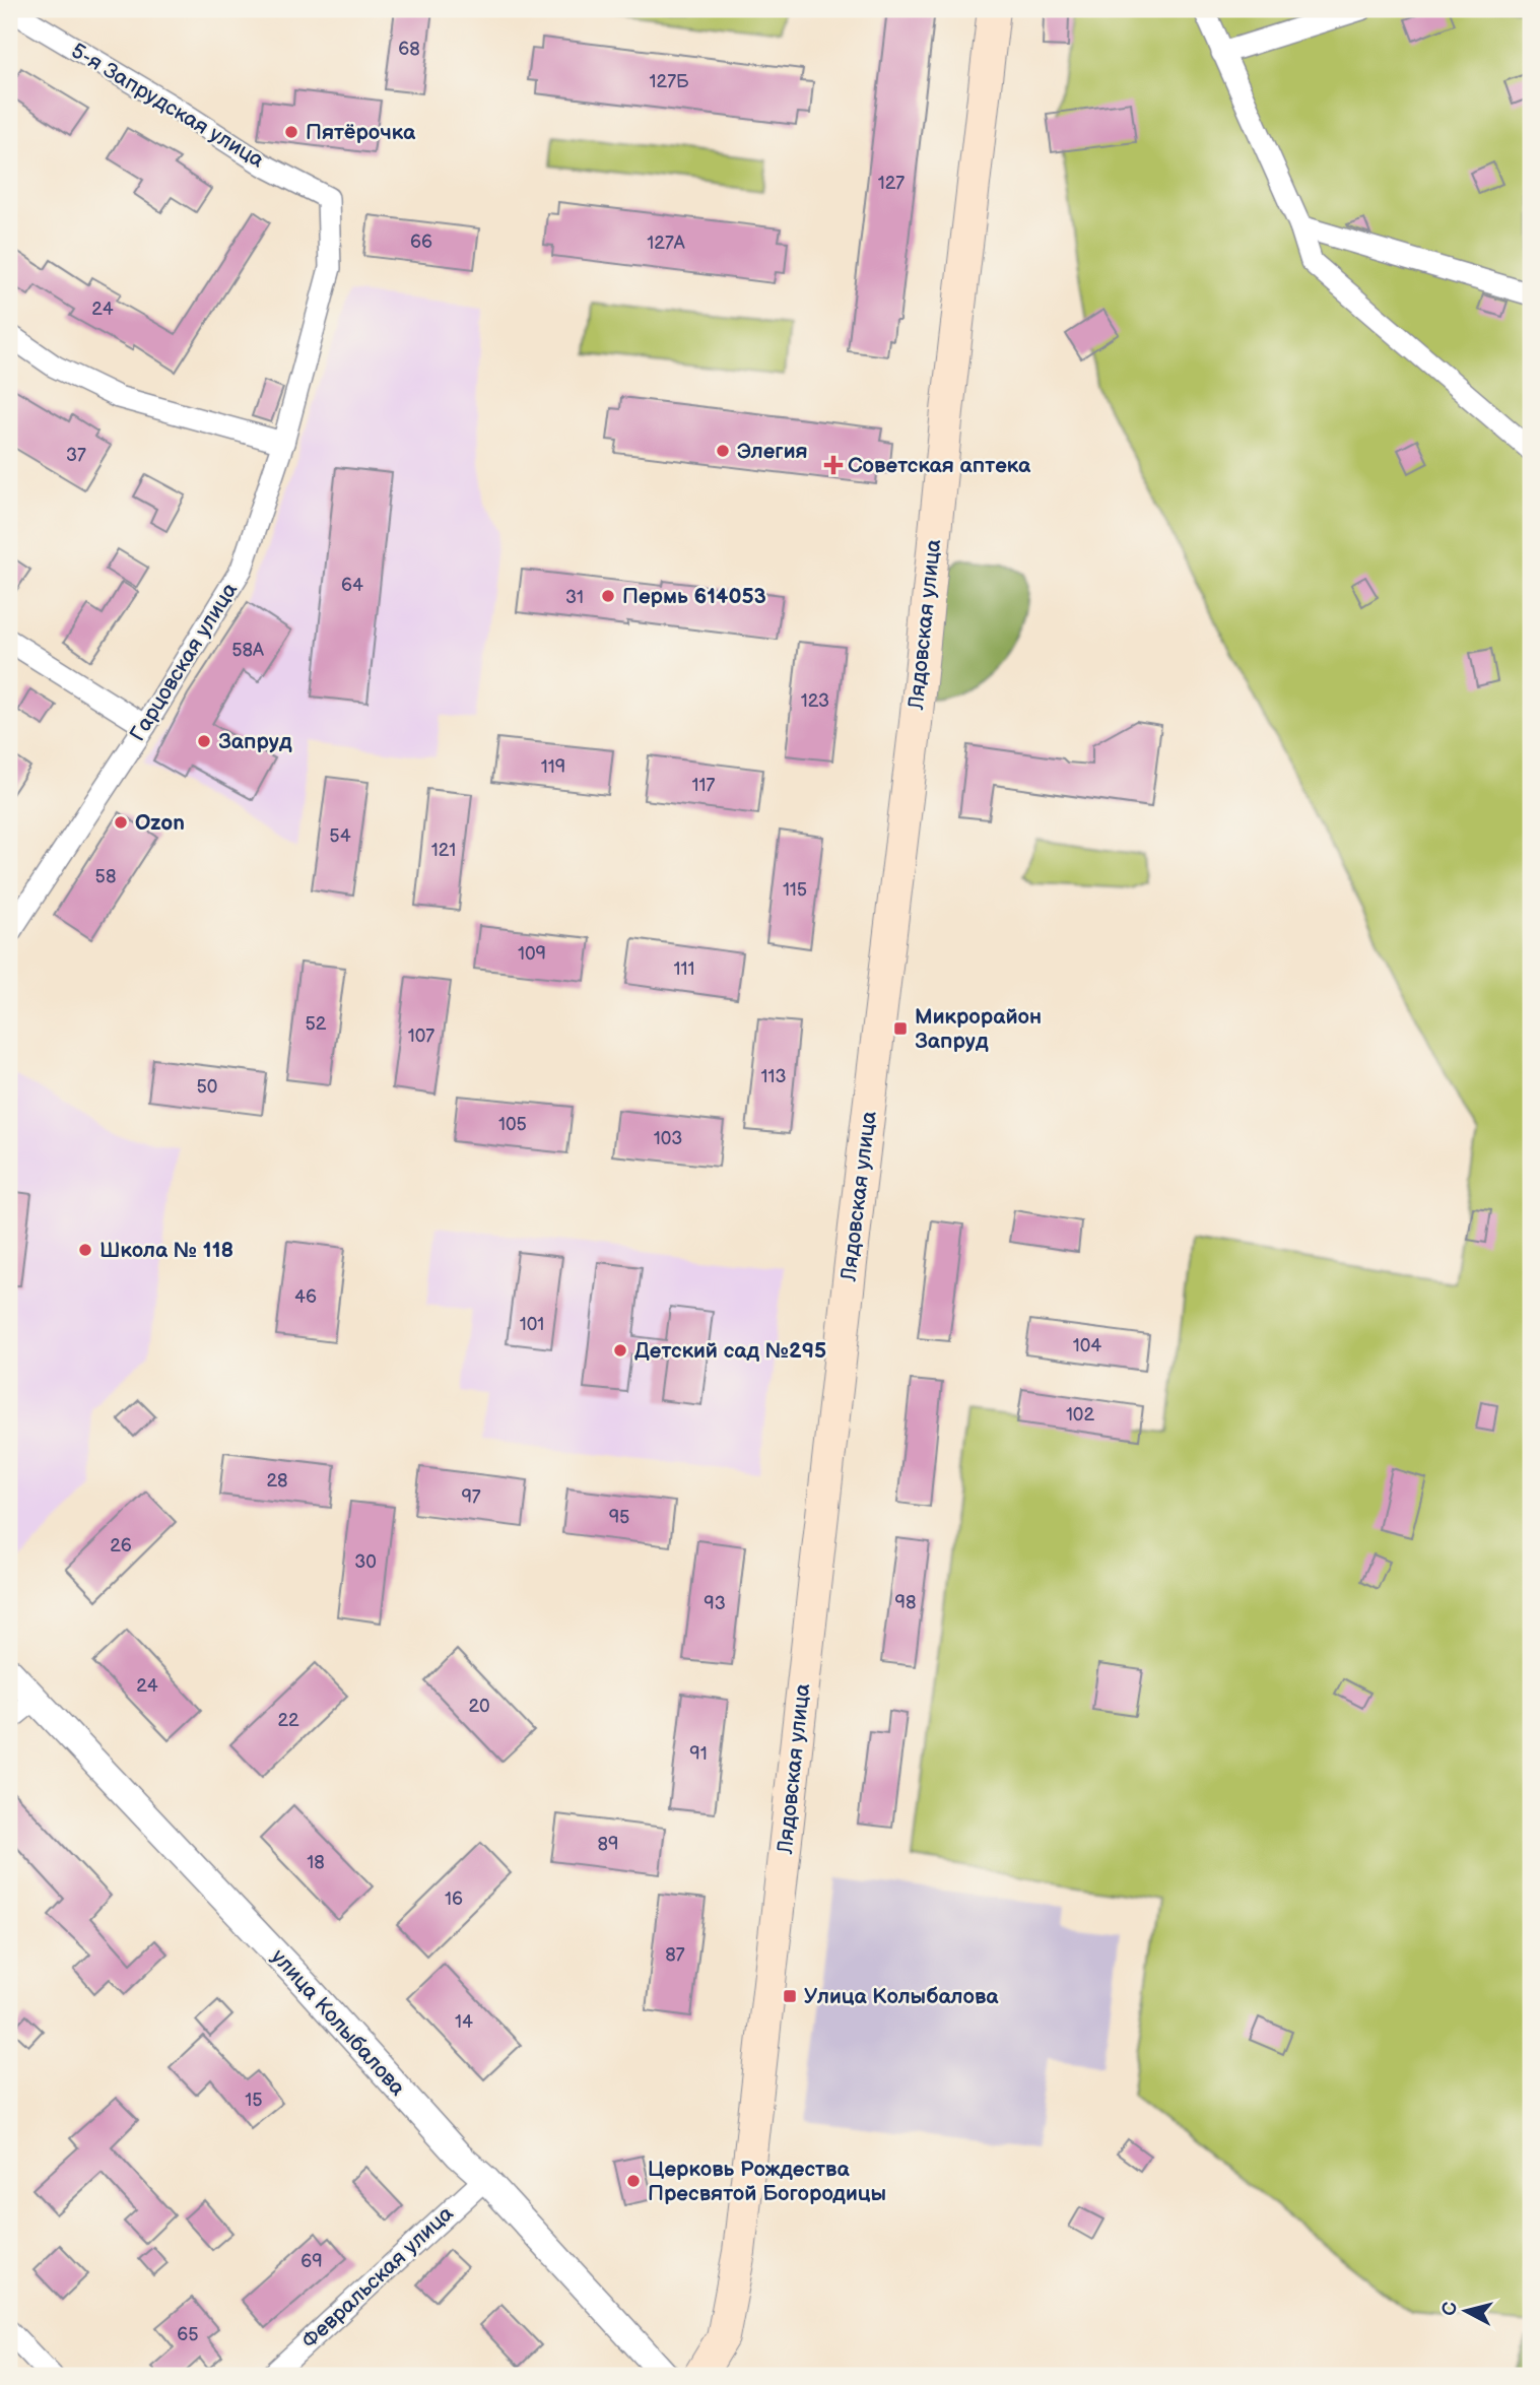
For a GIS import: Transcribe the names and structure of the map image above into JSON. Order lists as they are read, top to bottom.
{
  "streets": {
    "main road": ["Лядовская улица"],
    "street": [
      "5-я Запрудская улица",
      "Гарцовская улица",
      "улица Колыбалова",
      "Февральская улица"
    ]
  },
  "crossings": [
    ["5-я Запрудская улица", "Гарцовская улица"],
    ["улица Колыбалова", "Февральская улица"]
  ],
  "places": {
    "other": [
      "Пятёрочка",
      "Элегия",
      "Пермь 614053",
      "Запруд",
      "Ozon",
      "Школа № 118",
      "Детский сад №295",
      "Церковь Рождества Пресвятой Богородицы"
    ],
    "health": ["Советская аптека"],
    "transit": ["Микрорайон Запруд", "Улица Колыбалова"]
  },
  "house_numbers": [
    "68",
    "127Б",
    "127",
    "66",
    "127А",
    "24",
    "37",
    "64",
    "31",
    "58А",
    "123",
    "119",
    "117",
    "54",
    "121",
    "58",
    "115",
    "109",
    "111",
    "52",
    "107",
    "113",
    "50",
    "105",
    "103",
    "46",
    "101",
    "104",
    "102",
    "28",
    "97",
    "95",
    "26",
    "30",
    "98",
    "93",
    "24",
    "20",
    "22",
    "91",
    "89",
    "18",
    "16",
    "87",
    "14",
    "15",
    "69",
    "65"
  ],
  "north": "left"
}
